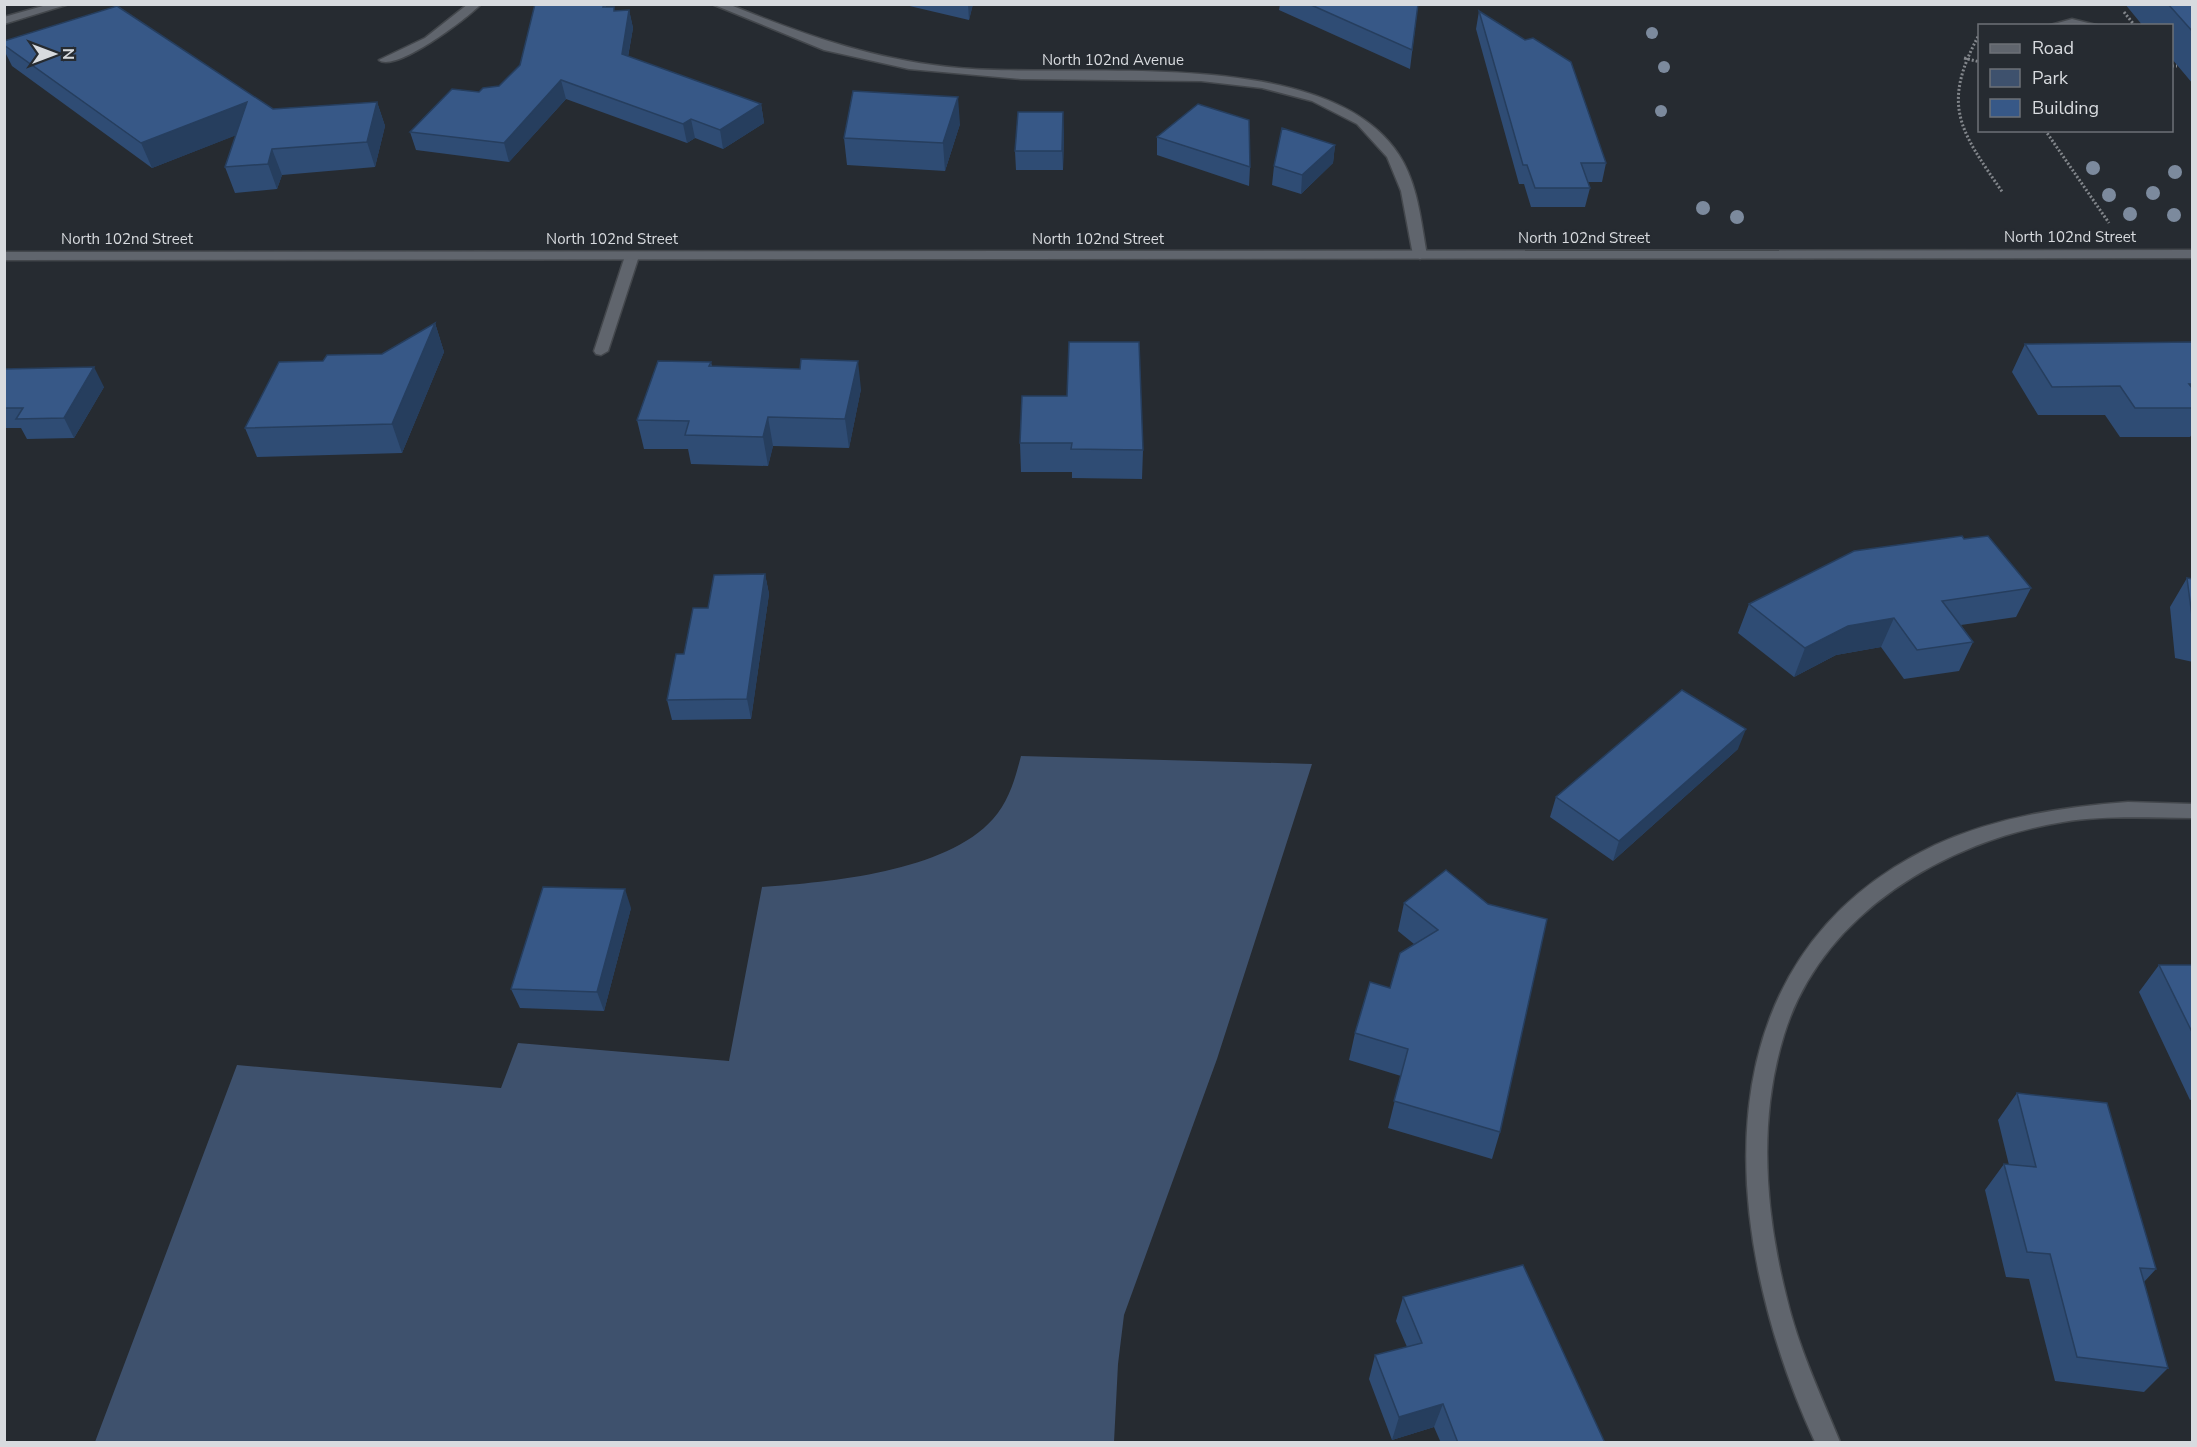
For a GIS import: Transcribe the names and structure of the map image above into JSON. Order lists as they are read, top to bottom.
{
  "streets": {
    "street": ["North 102nd Avenue", "North 102nd Street"]
  },
  "crossings": [
    ["North 102nd Avenue", "North 102nd Street"]
  ],
  "legend": ["Road", "Park", "Building"],
  "north": "right"
}
